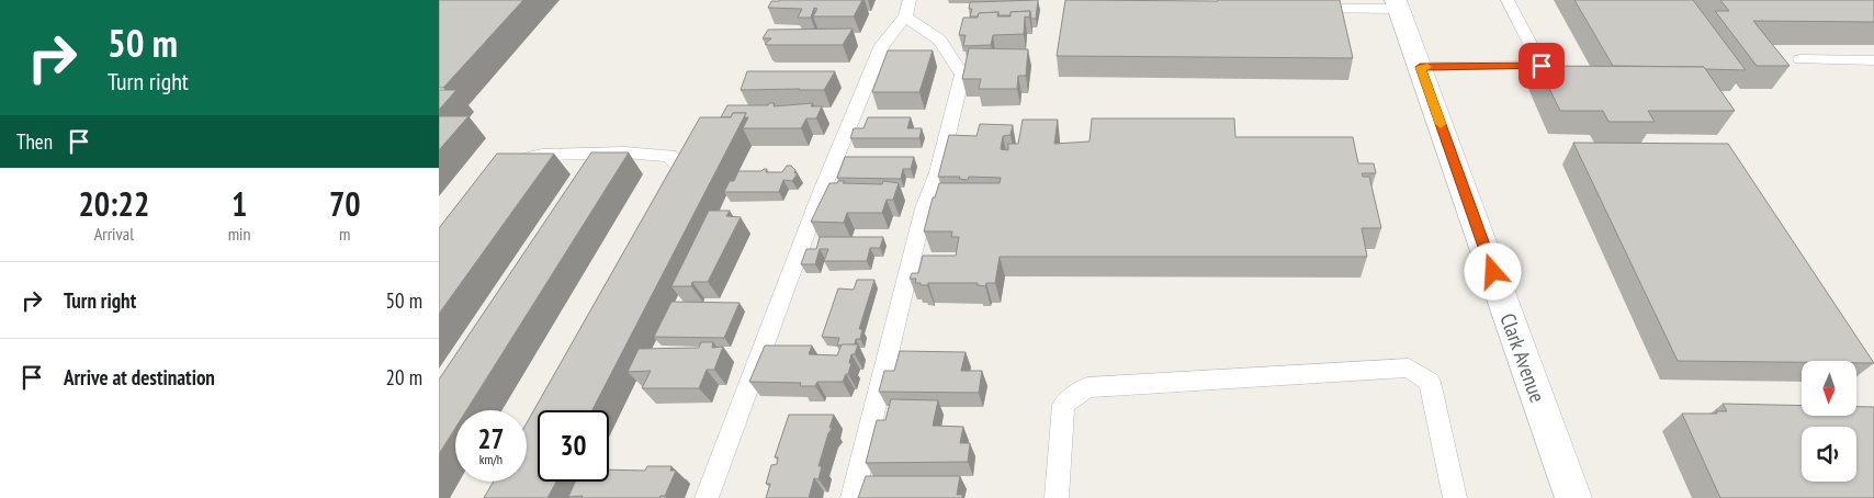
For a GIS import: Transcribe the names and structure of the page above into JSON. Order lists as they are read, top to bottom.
{
  "streets": {
    "street": ["Clark Avenue"]
  },
  "north": "bottom",
  "page": {
    "turn": ["50 m", "Turn right"],
    "then": "Then",
    "eta": [
      "20:22",
      "Arrival",
      "1",
      "min",
      "70",
      "m"
    ],
    "list": [
      {
        "name": "Turn right",
        "value": "50 m"
      },
      {
        "name": "Arrive at destination",
        "value": "20 m"
      }
    ],
    "speed": "27 km/h",
    "limit": "30"
  }
}
